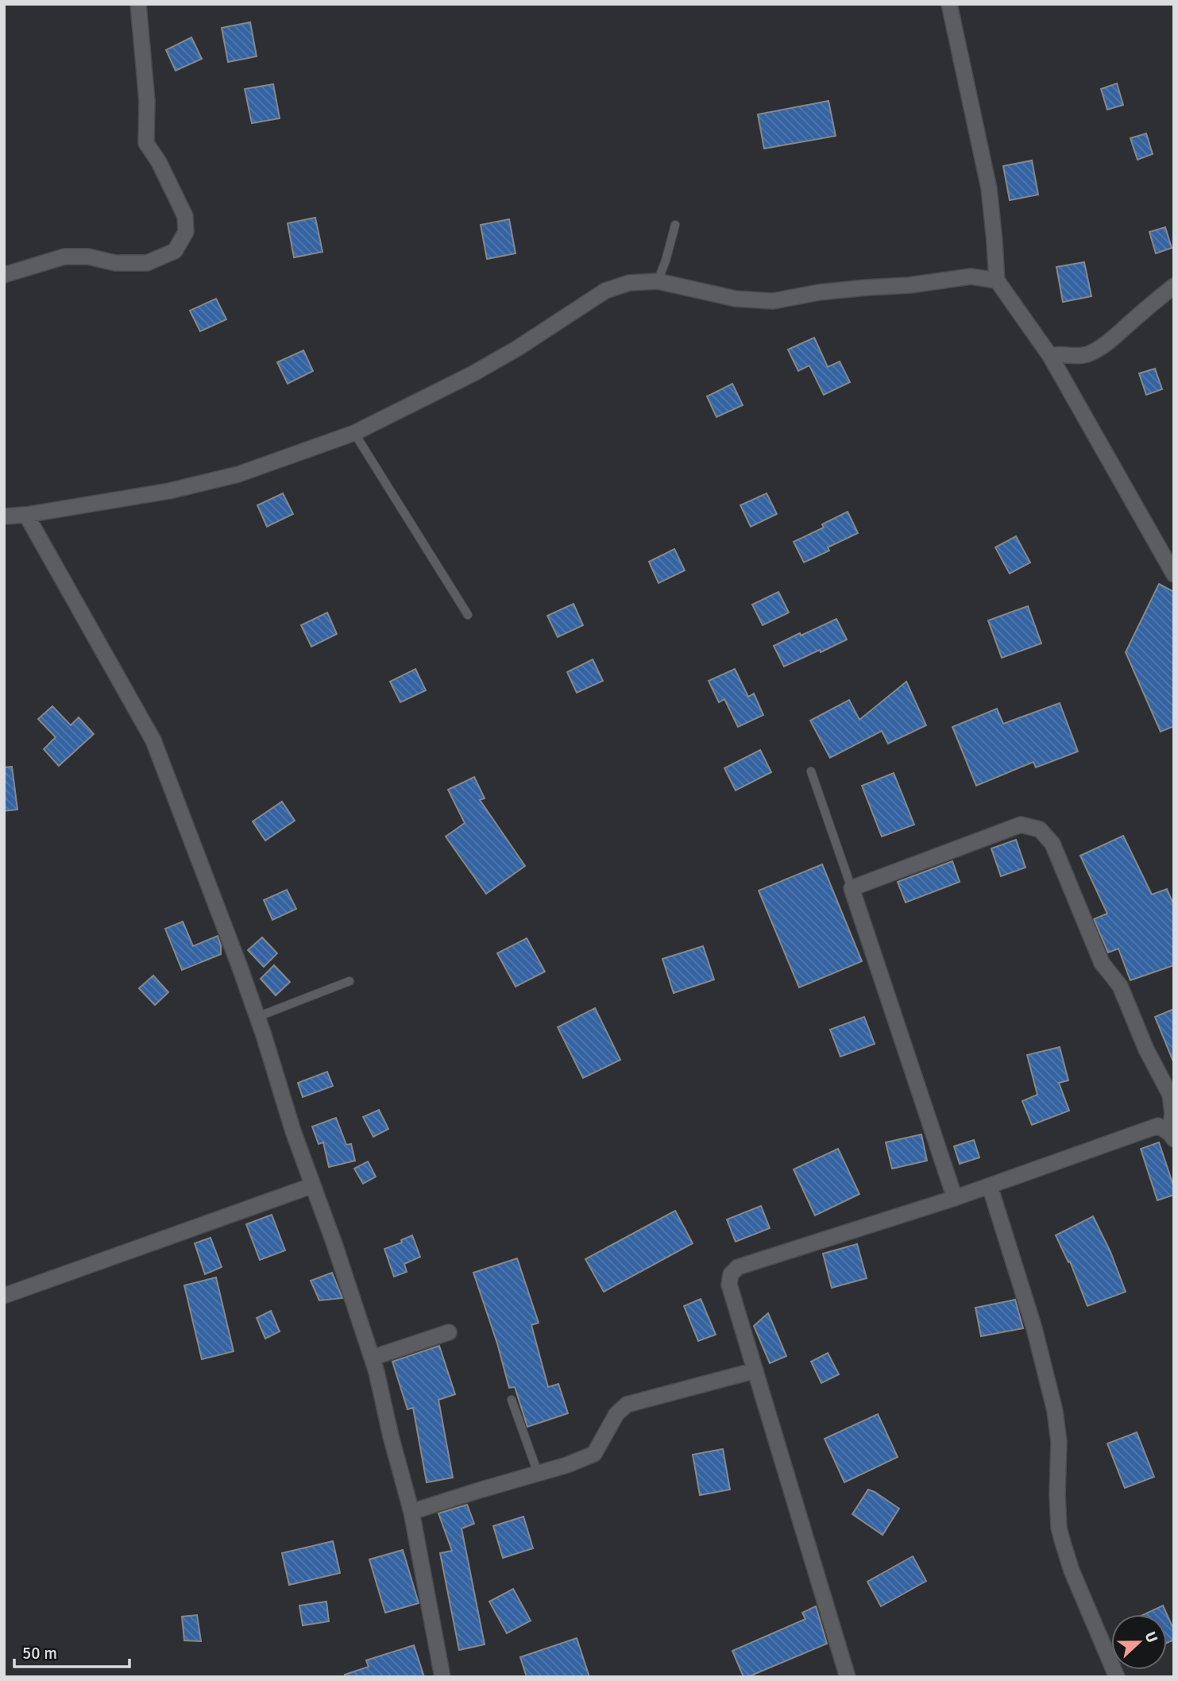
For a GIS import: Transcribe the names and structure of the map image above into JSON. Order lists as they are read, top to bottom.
{
  "scale_bar": "50 m",
  "north": "right"
}
